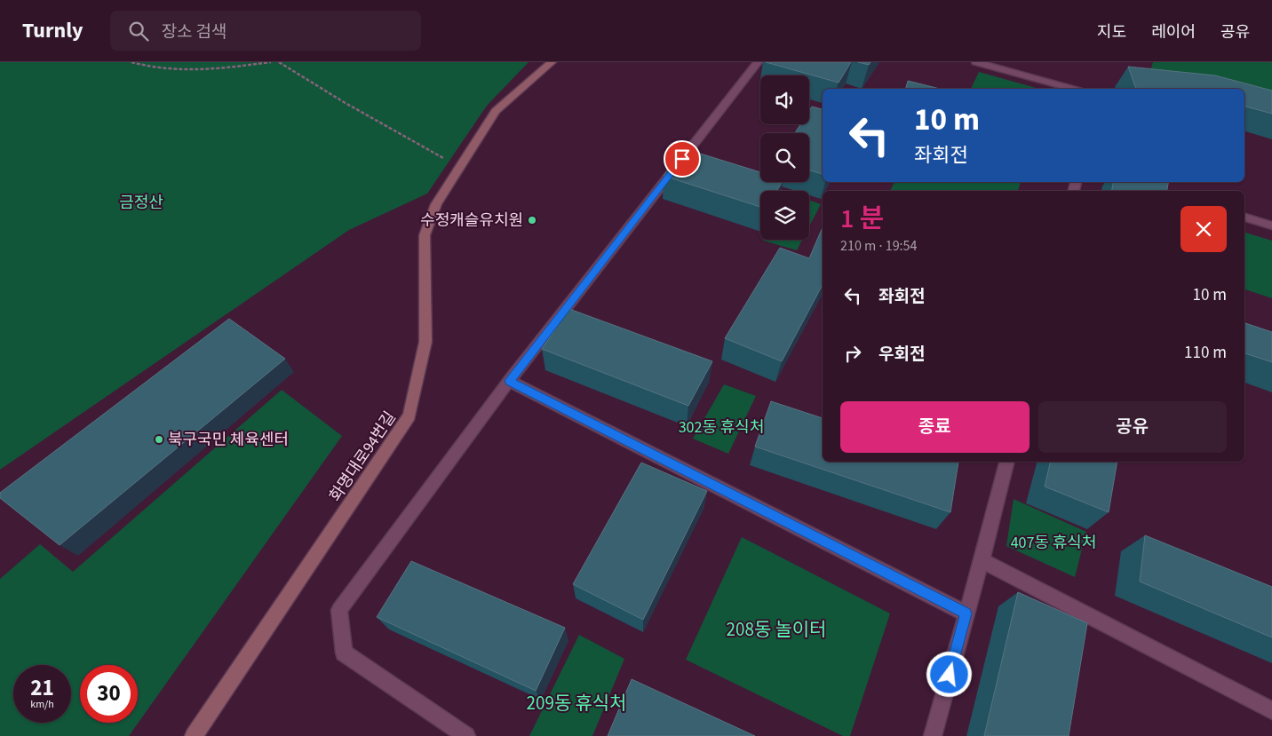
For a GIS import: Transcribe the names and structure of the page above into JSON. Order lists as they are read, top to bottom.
{
  "streets": {
    "street": ["화명대로94번길"]
  },
  "parks": [
    "금정산",
    "302동 휴식처",
    "407동 휴식처",
    "208동 놀이터",
    "209동 휴식처"
  ],
  "places": ["수정캐슬유치원", "북구국민 체육센터"],
  "page": {
    "header": "Turnly",
    "search": "장소 검색",
    "nav": ["지도", "레이어", "공유"],
    "turn": ["10 m", "좌회전"],
    "heading": ["1 분", "210 m · 19:54"],
    "list": [
      {
        "name": "좌회전",
        "value": "10 m"
      },
      {
        "name": "우회전",
        "value": "110 m"
      }
    ],
    "buttons": ["종료", "공유"],
    "speed": "21 km/h",
    "limit": "30"
  }
}
